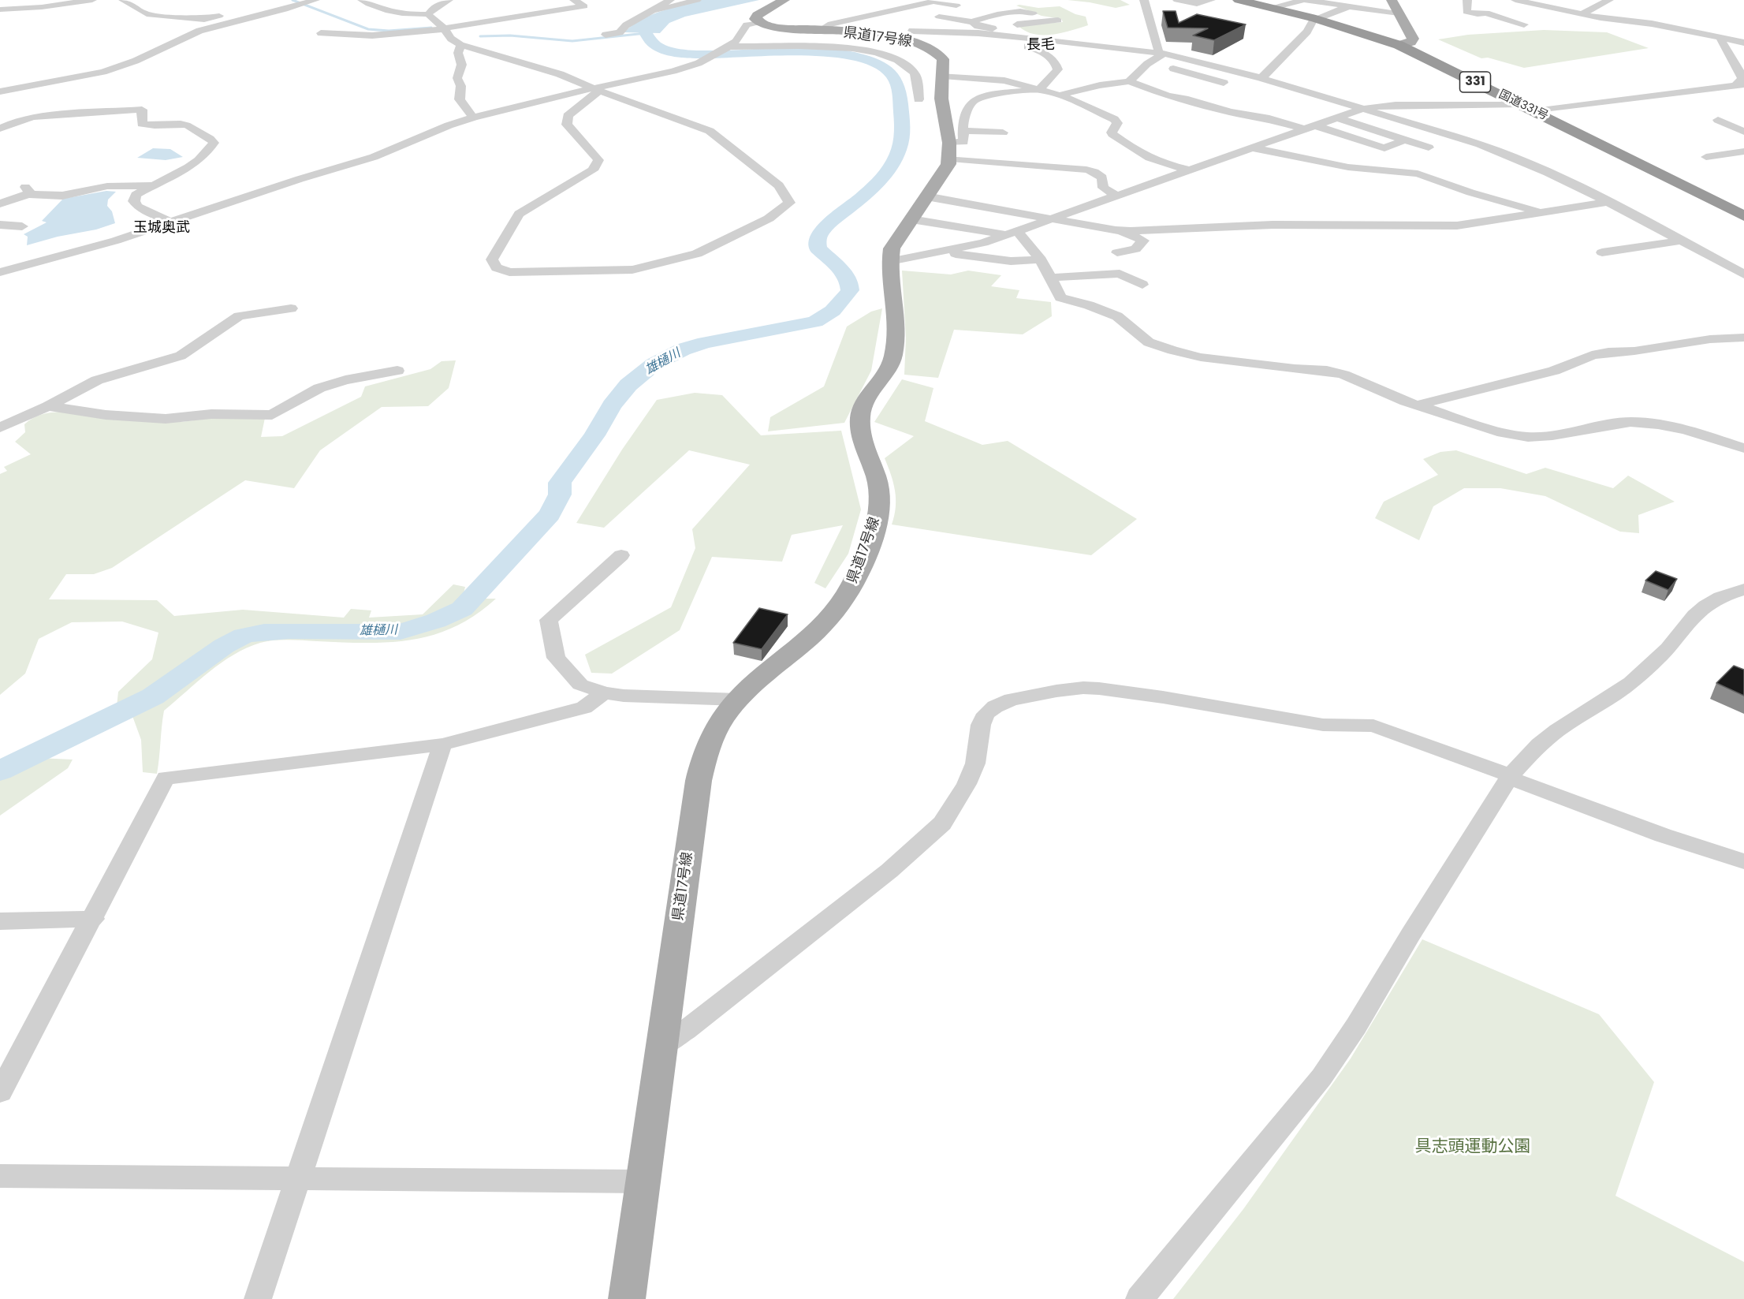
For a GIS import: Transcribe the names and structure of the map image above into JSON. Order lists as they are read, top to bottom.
{
  "streets": {
    "highway": ["331", "国道331号"],
    "main road": ["県道17号線"]
  },
  "districts": ["長毛", "玉城奥武"],
  "water": ["雄樋川"],
  "parks": ["具志頭運動公園"]
}
